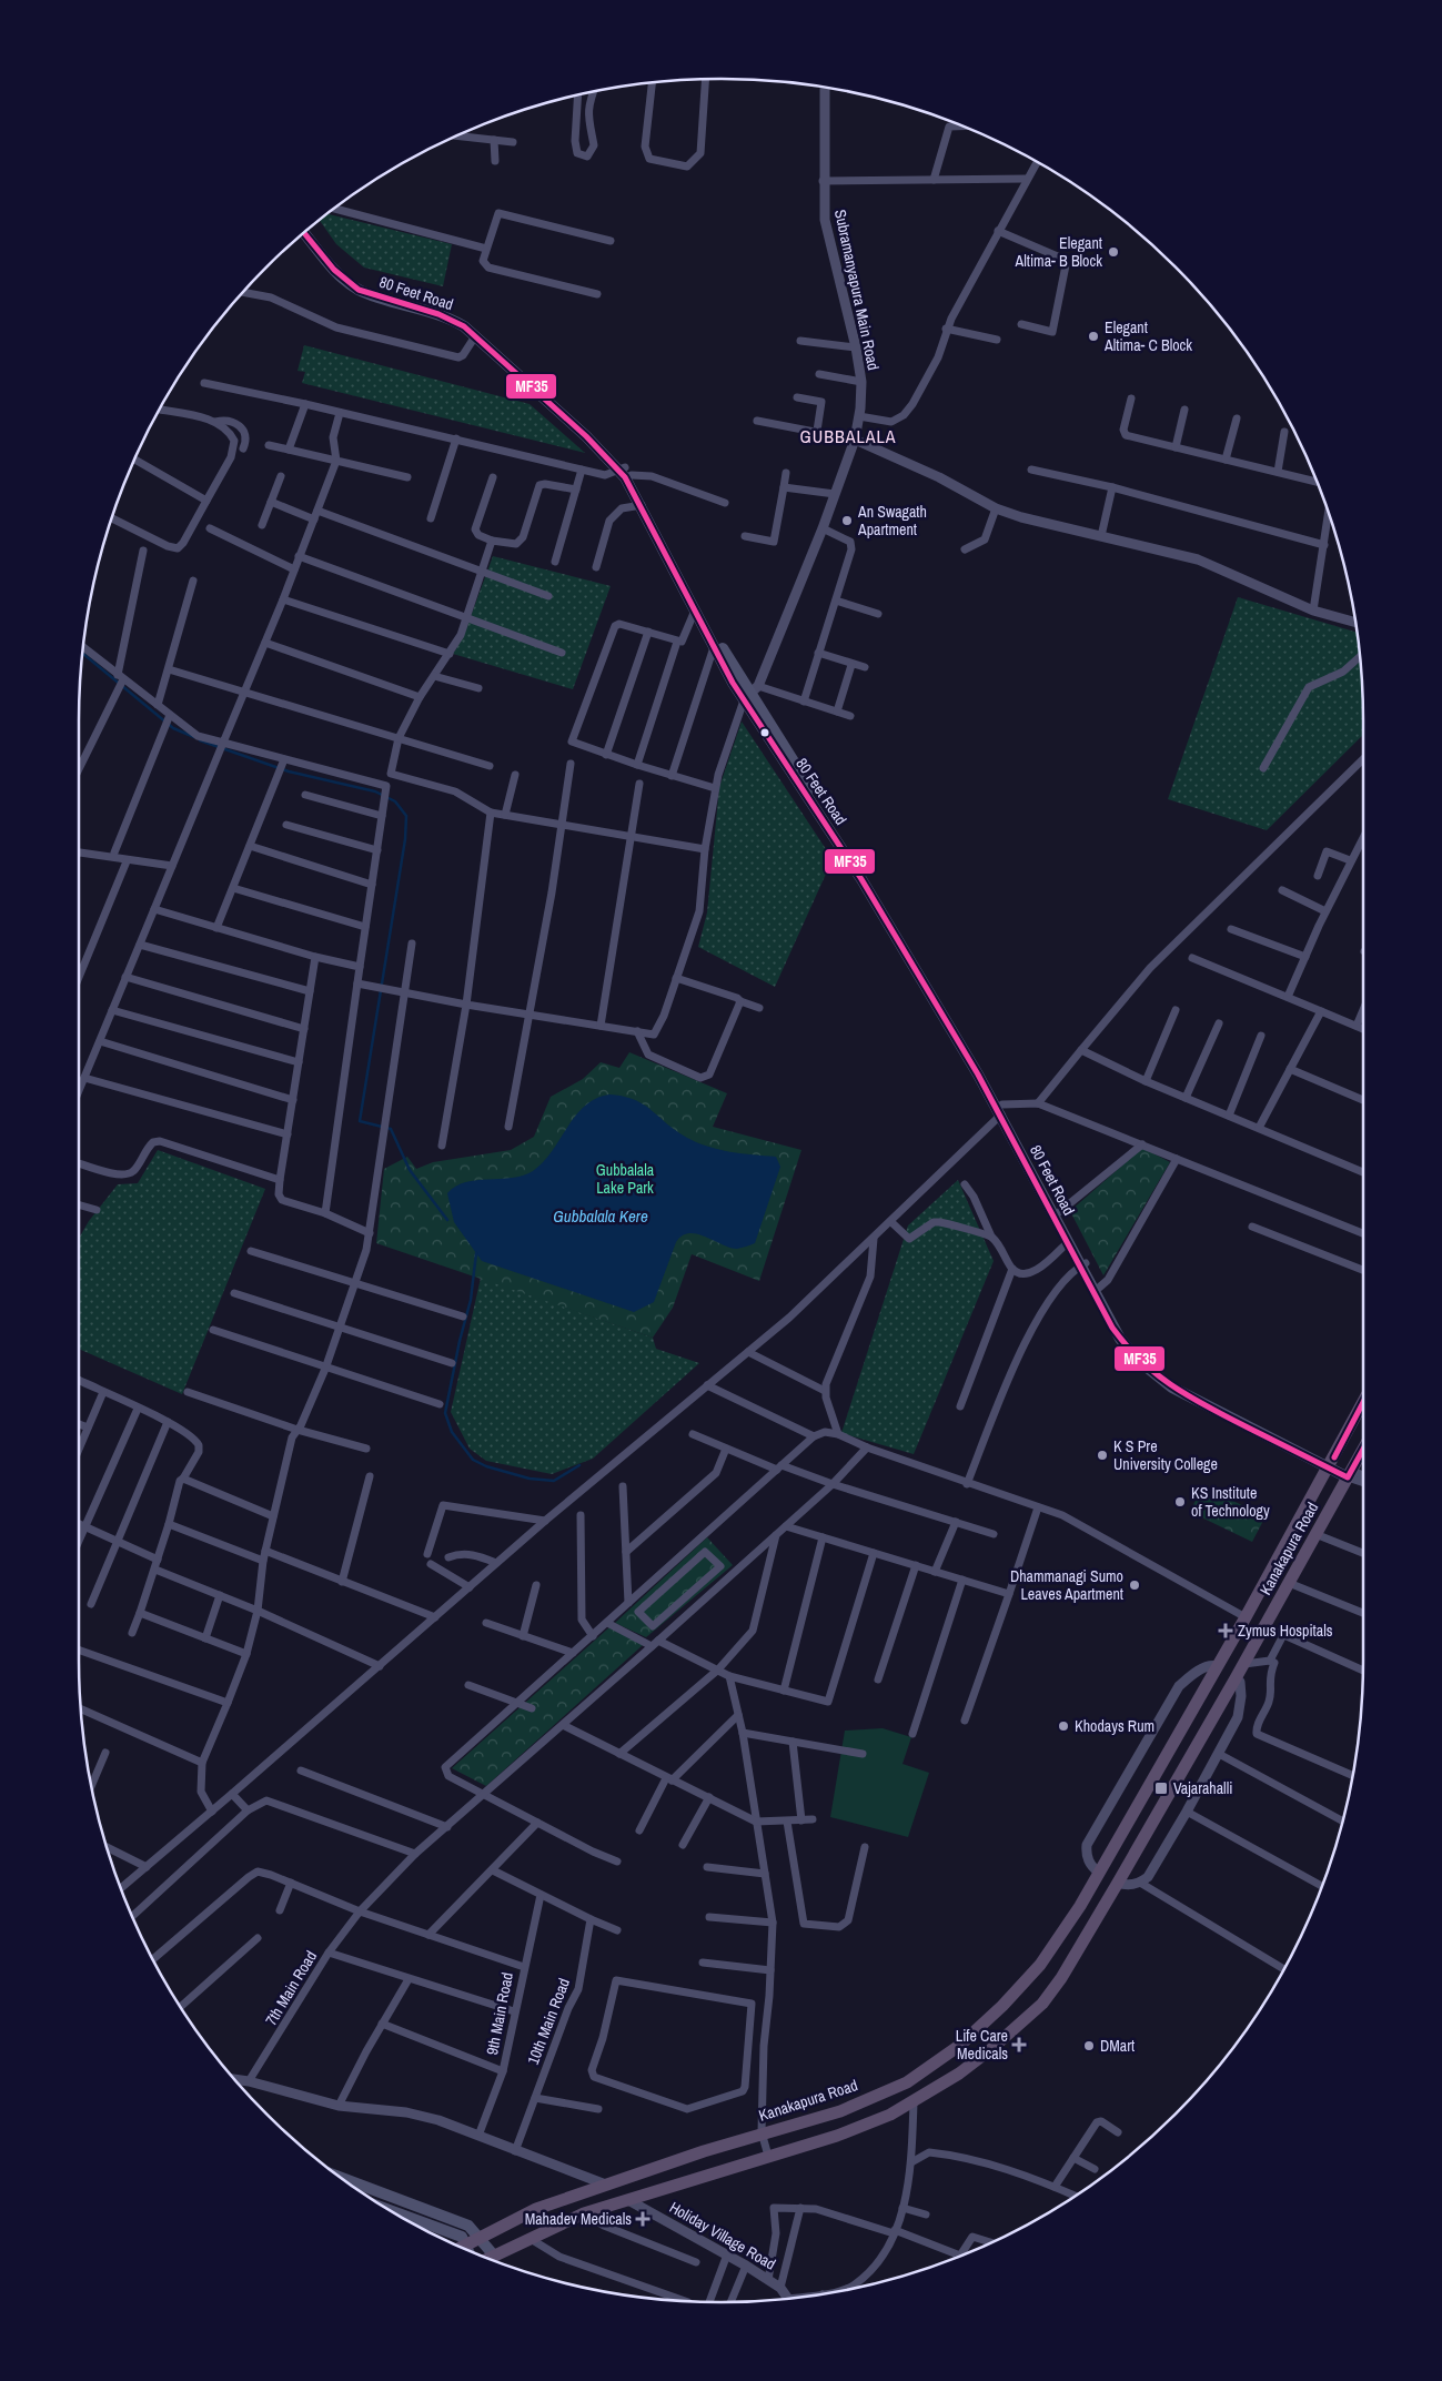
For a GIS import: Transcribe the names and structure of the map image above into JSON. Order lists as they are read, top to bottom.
{
  "streets": {
    "highway": ["Kanakapura Road"],
    "main road": ["80 Feet Road"],
    "street": [
      "Subramanyapura Main Road",
      "7th Main Road",
      "9th Main Road",
      "10th Main Road",
      "Holiday Village Road"
    ]
  },
  "crossings": [
    ["Subramanyapura Main Road", "80 Feet Road"],
    ["80 Feet Road", "Kanakapura Road"],
    ["Kanakapura Road", "Holiday Village Road"]
  ],
  "districts": ["GUBBALALA"],
  "water": ["Gubbalala Kere"],
  "parks": ["Gubbalala Lake Park"],
  "places": {
    "other": [
      "Elegant Altima- B Block",
      "Elegant Altima- C Block",
      "An Swagath Apartment",
      "K S Pre University College",
      "KS Institute of Technology",
      "Dhammanagi Sumo Leaves Apartment",
      "Khodays Rum",
      "DMart"
    ],
    "health": ["Zymus Hospitals", "Life Care Medicals", "Mahadev Medicals"],
    "transit": ["Vajarahalli"]
  },
  "lines": ["transit line MF35"]
}
